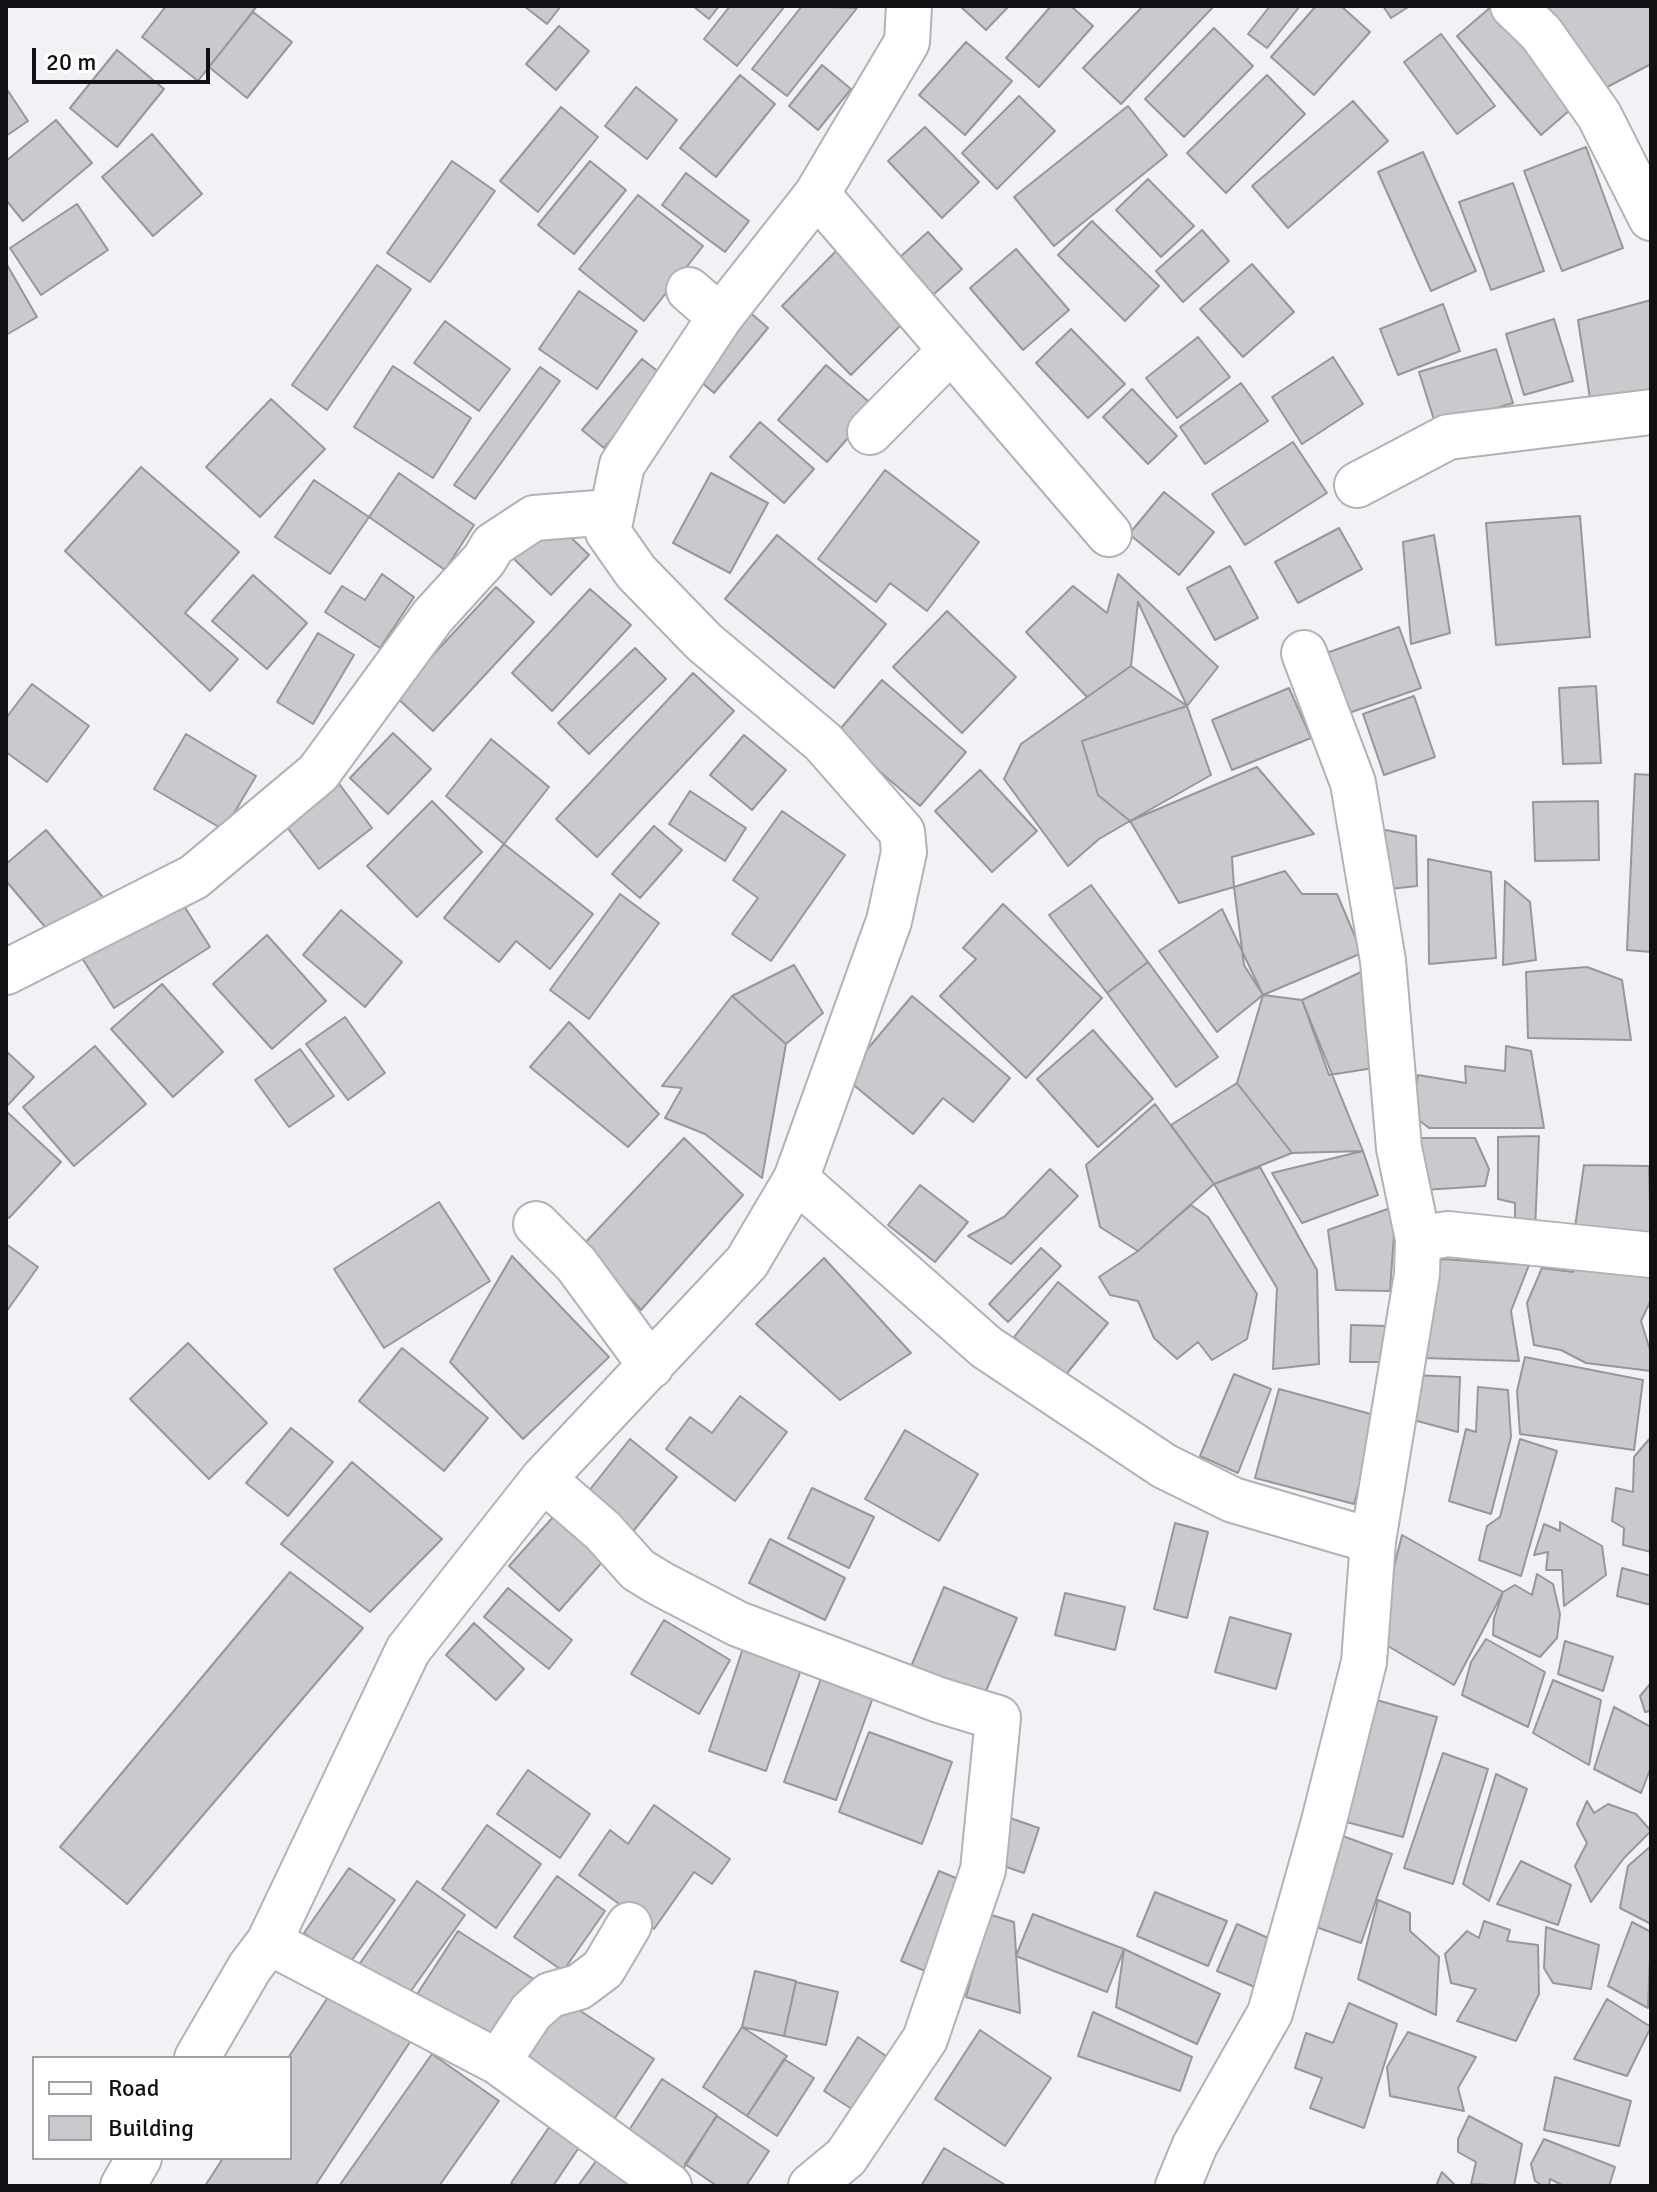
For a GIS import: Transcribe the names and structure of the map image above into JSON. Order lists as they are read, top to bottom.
{
  "legend": ["Road", "Building"],
  "scale_bar": "20 m"
}
